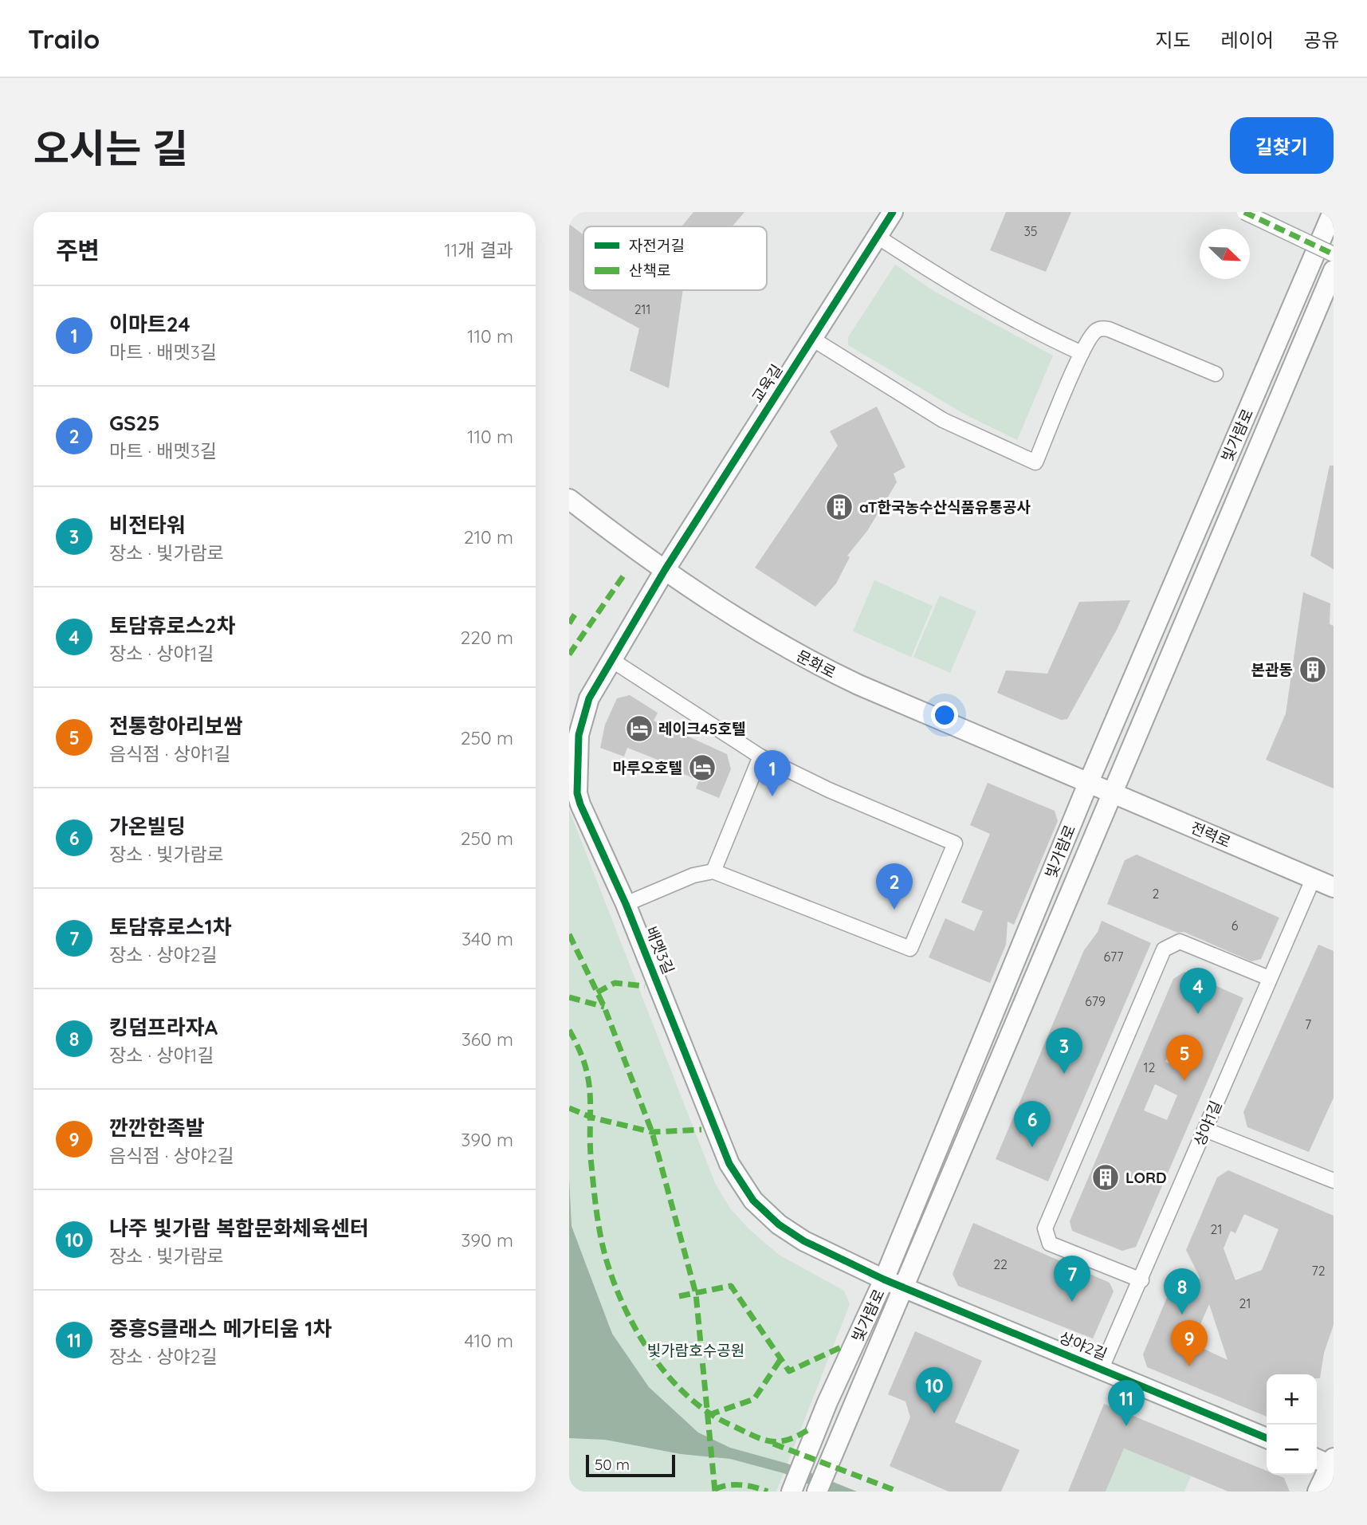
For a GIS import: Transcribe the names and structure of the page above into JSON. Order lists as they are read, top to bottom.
{
  "streets": {
    "main road": [
      "교육길",
      "빛가람로",
      "문화로",
      "전력로",
      "배멧3길",
      "상야2길"
    ],
    "street": ["상야1길"]
  },
  "crossings": [
    ["교육길", "문화로"],
    ["교육길", "배멧3길"],
    ["빛가람로", "문화로"],
    ["빛가람로", "전력로"],
    ["빛가람로", "배멧3길"],
    ["빛가람로", "상야2길"],
    ["문화로", "전력로"],
    ["문화로", "배멧3길"],
    ["전력로", "상야1길"],
    ["배멧3길", "상야2길"],
    ["상야1길", "상야2길"]
  ],
  "parks": ["빛가람호수공원"],
  "places": {
    "building": ["aT한국농수산식품유통공사", "본관동", "LORD"],
    "hotel": ["레이크45호텔", "마루오호텔"]
  },
  "house_numbers": [
    "35",
    "211",
    "2",
    "6",
    "677",
    "679",
    "7",
    "12",
    "21",
    "22",
    "72",
    "21"
  ],
  "legend": ["자전거길", "산책로"],
  "scale_bar": "50 m",
  "north": "bottom right",
  "page": {
    "header": "Trailo",
    "nav": ["지도", "레이어", "공유"],
    "title": "오시는 길",
    "buttons": "길찾기",
    "heading": ["주변", "11개 결과"],
    "list": [
      {
        "mark": "1",
        "name": "이마트24",
        "note": "마트 · 배멧3길",
        "value": "110 m"
      },
      {
        "mark": "2",
        "name": "GS25",
        "note": "마트 · 배멧3길",
        "value": "110 m"
      },
      {
        "mark": "3",
        "name": "비전타워",
        "note": "장소 · 빛가람로",
        "value": "210 m"
      },
      {
        "mark": "4",
        "name": "토담휴로스2차",
        "note": "장소 · 상야1길",
        "value": "220 m"
      },
      {
        "mark": "5",
        "name": "전통항아리보쌈",
        "note": "음식점 · 상야1길",
        "value": "250 m"
      },
      {
        "mark": "6",
        "name": "가온빌딩",
        "note": "장소 · 빛가람로",
        "value": "250 m"
      },
      {
        "mark": "7",
        "name": "토담휴로스1차",
        "note": "장소 · 상야2길",
        "value": "340 m"
      },
      {
        "mark": "8",
        "name": "킹덤프라자A",
        "note": "장소 · 상야1길",
        "value": "360 m"
      },
      {
        "mark": "9",
        "name": "깐깐한족발",
        "note": "음식점 · 상야2길",
        "value": "390 m"
      },
      {
        "mark": "10",
        "name": "나주 빛가람 복합문화체육센터",
        "note": "장소 · 빛가람로",
        "value": "390 m"
      },
      {
        "mark": "11",
        "name": "중흥S클래스 메가티움 1차",
        "note": "장소 · 상야2길",
        "value": "410 m"
      }
    ],
    "pins": [
      "1",
      "2",
      "4",
      "3",
      "5",
      "6",
      "7",
      "8",
      "9",
      "10",
      "11"
    ],
    "map_buttons": ["+", "−"],
    "scale": "50 m"
  }
}
